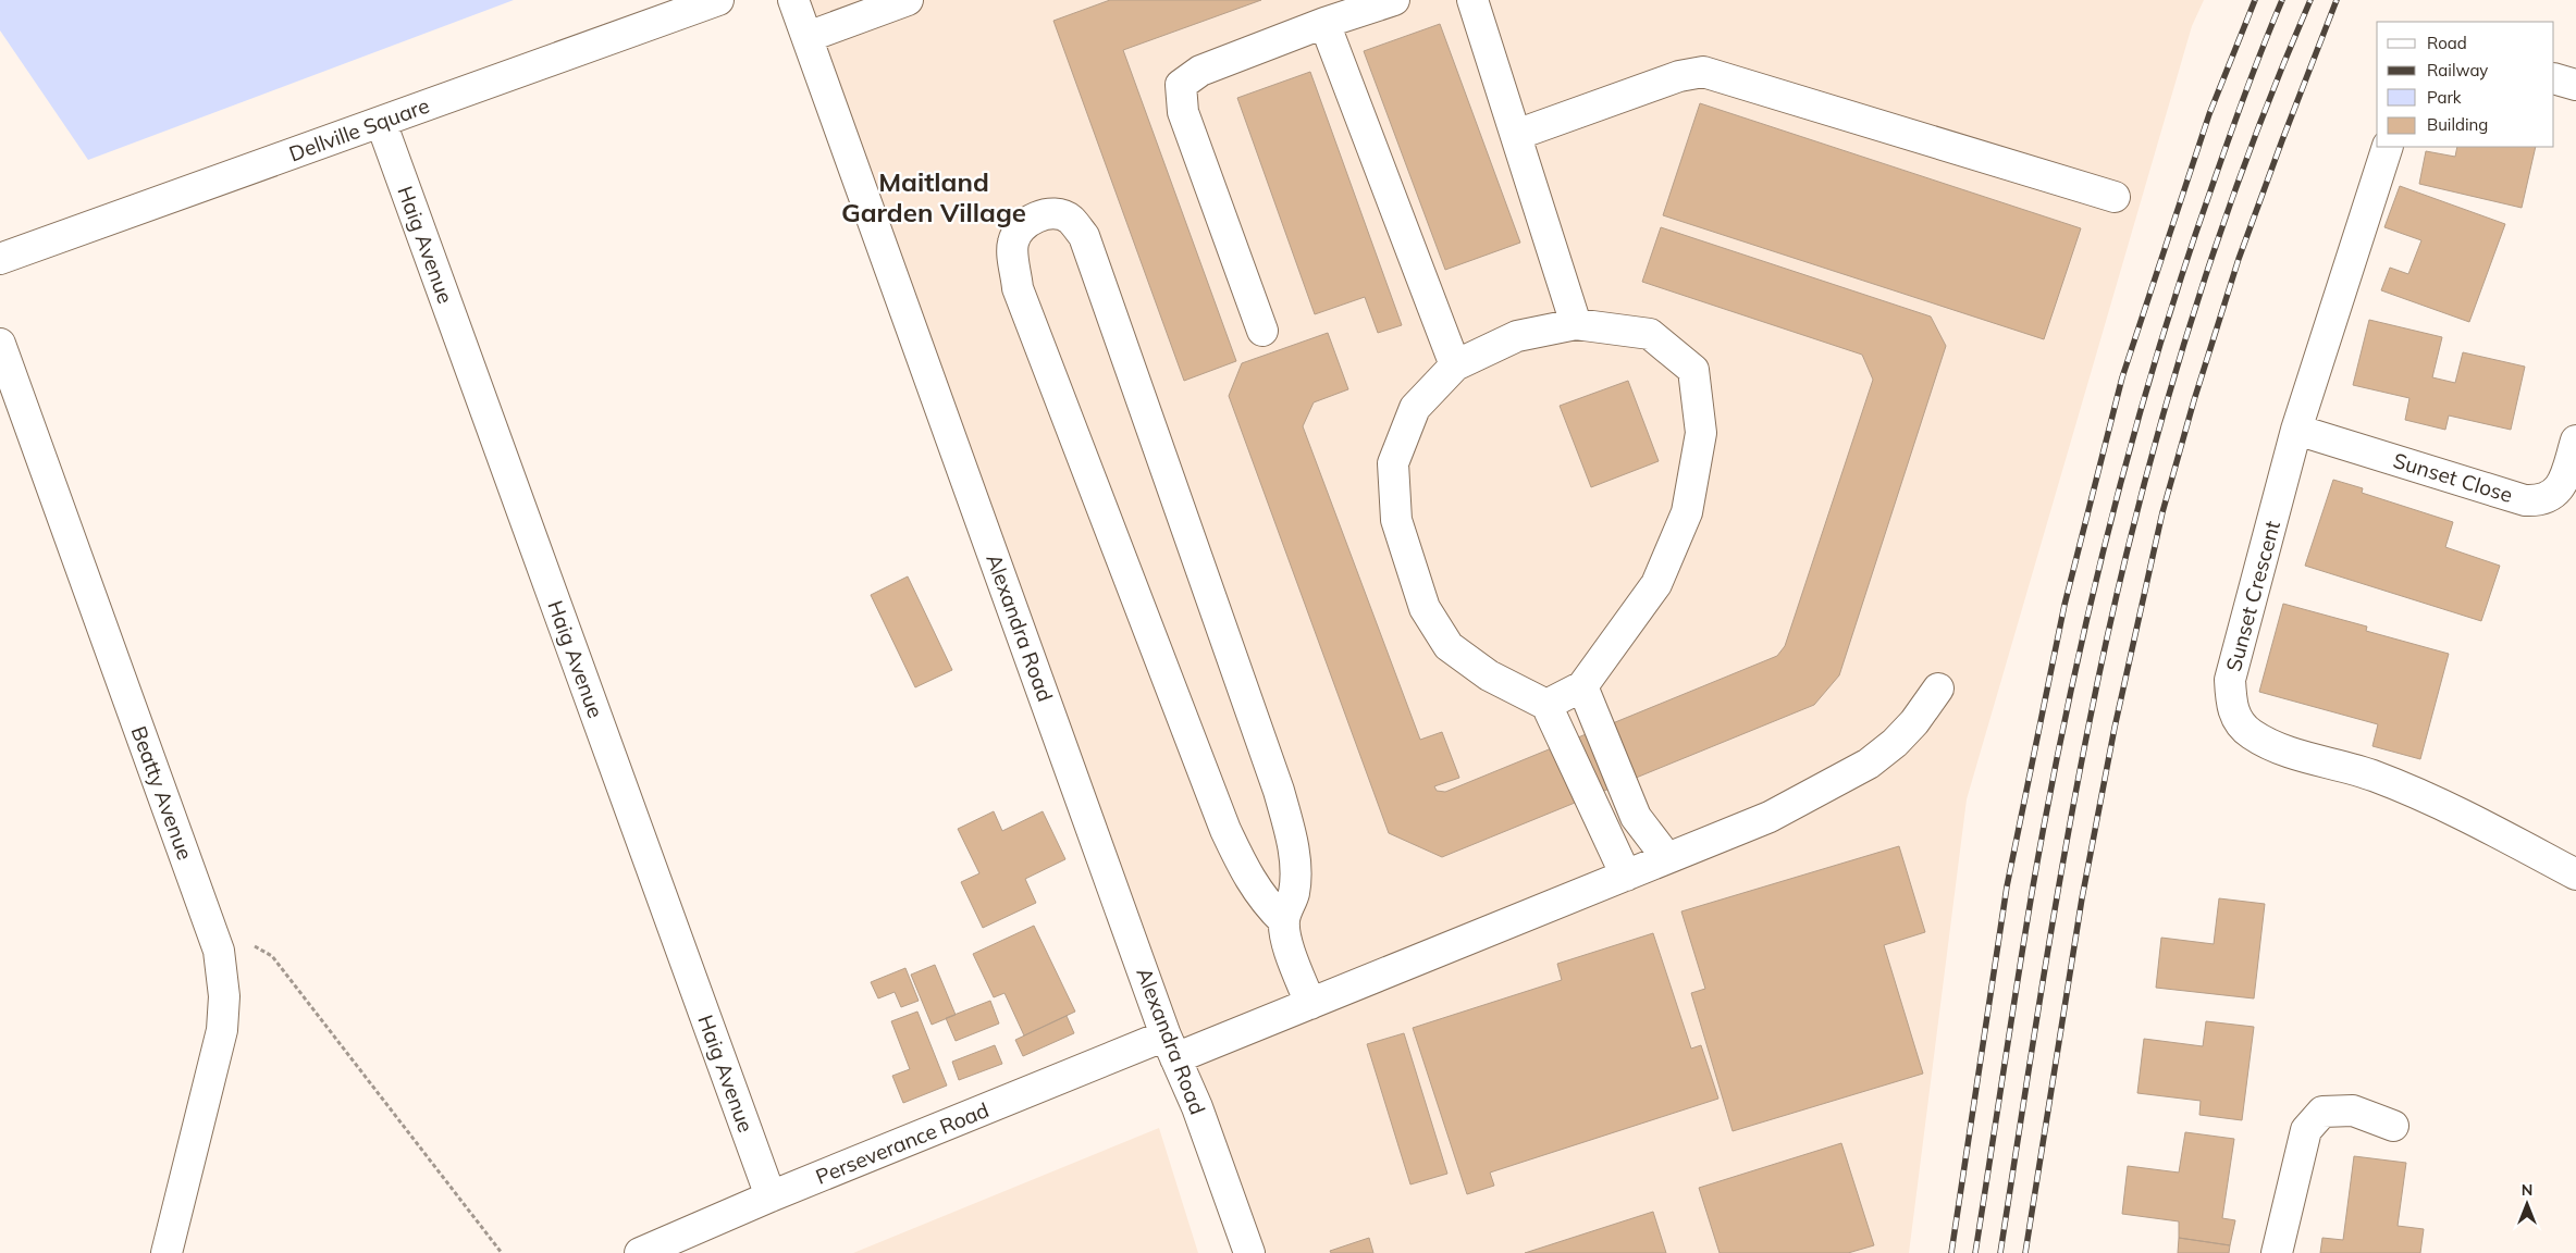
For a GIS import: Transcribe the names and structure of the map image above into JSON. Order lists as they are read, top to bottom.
{
  "streets": {
    "street": [
      "Dellville Square",
      "Haig Avenue",
      "Sunset Close",
      "Sunset Crescent",
      "Alexandra Road",
      "Beatty Avenue",
      "Perseverance Road"
    ]
  },
  "crossings": [
    ["Dellville Square", "Haig Avenue"],
    ["Haig Avenue", "Perseverance Road"],
    ["Sunset Close", "Sunset Crescent"],
    ["Alexandra Road", "Perseverance Road"]
  ],
  "districts": ["Maitland Garden Village"],
  "legend": [
    "Road",
    "Railway",
    "Park",
    "Building"
  ],
  "north": "top"
}
